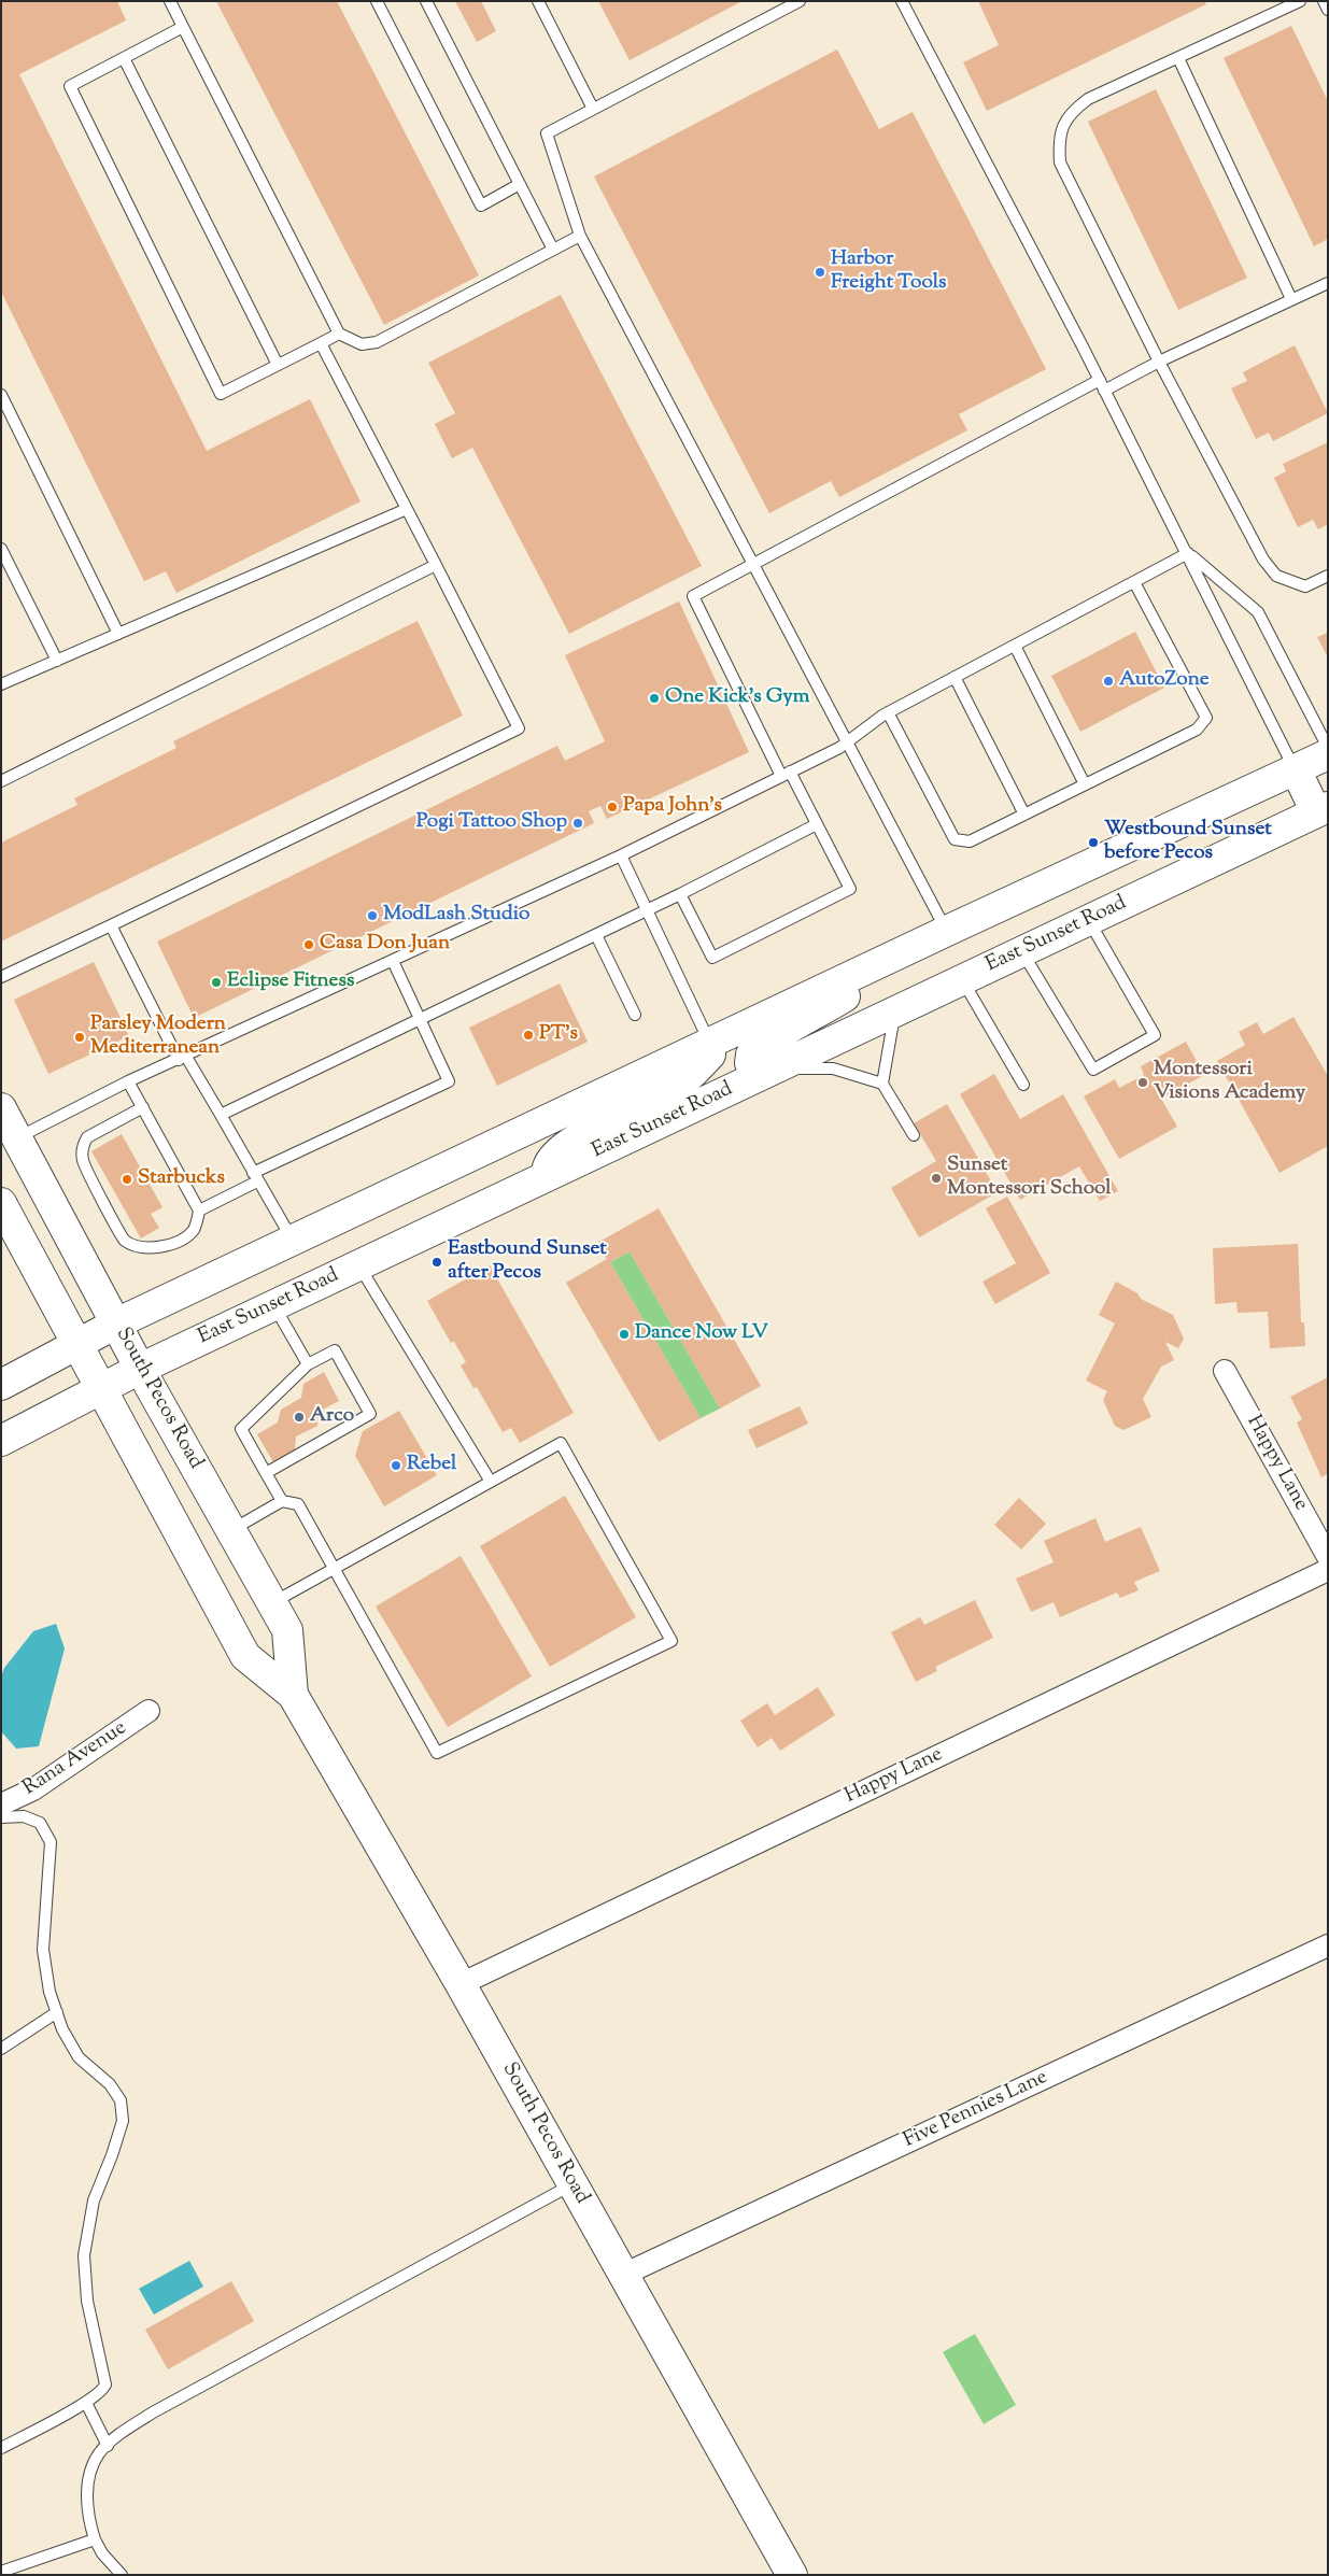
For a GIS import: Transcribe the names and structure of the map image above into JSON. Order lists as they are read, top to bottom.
{
  "streets": {
    "main road": ["East Sunset Road", "South Pecos Road"],
    "street": ["Happy Lane", "Rana Avenue", "Five Pennies Lane"]
  },
  "crossings": [
    ["East Sunset Road", "South Pecos Road"],
    ["South Pecos Road", "Happy Lane"],
    ["South Pecos Road", "Five Pennies Lane"]
  ],
  "places": [
    "Harbor Freight Tools",
    "AutoZone",
    "One Kick's Gym",
    "Papa John's",
    "Pogi Tattoo Shop",
    "Westbound Sunset before Pecos",
    "ModLash Studio",
    "Casa Don Juan",
    "Eclipse Fitness",
    "PT's",
    "Parsley Modern Mediterranean",
    "Montessori Visions Academy",
    "Sunset Montessori School",
    "Starbucks",
    "Eastbound Sunset after Pecos",
    "Dance Now LV",
    "Arco",
    "Rebel"
  ]
}
